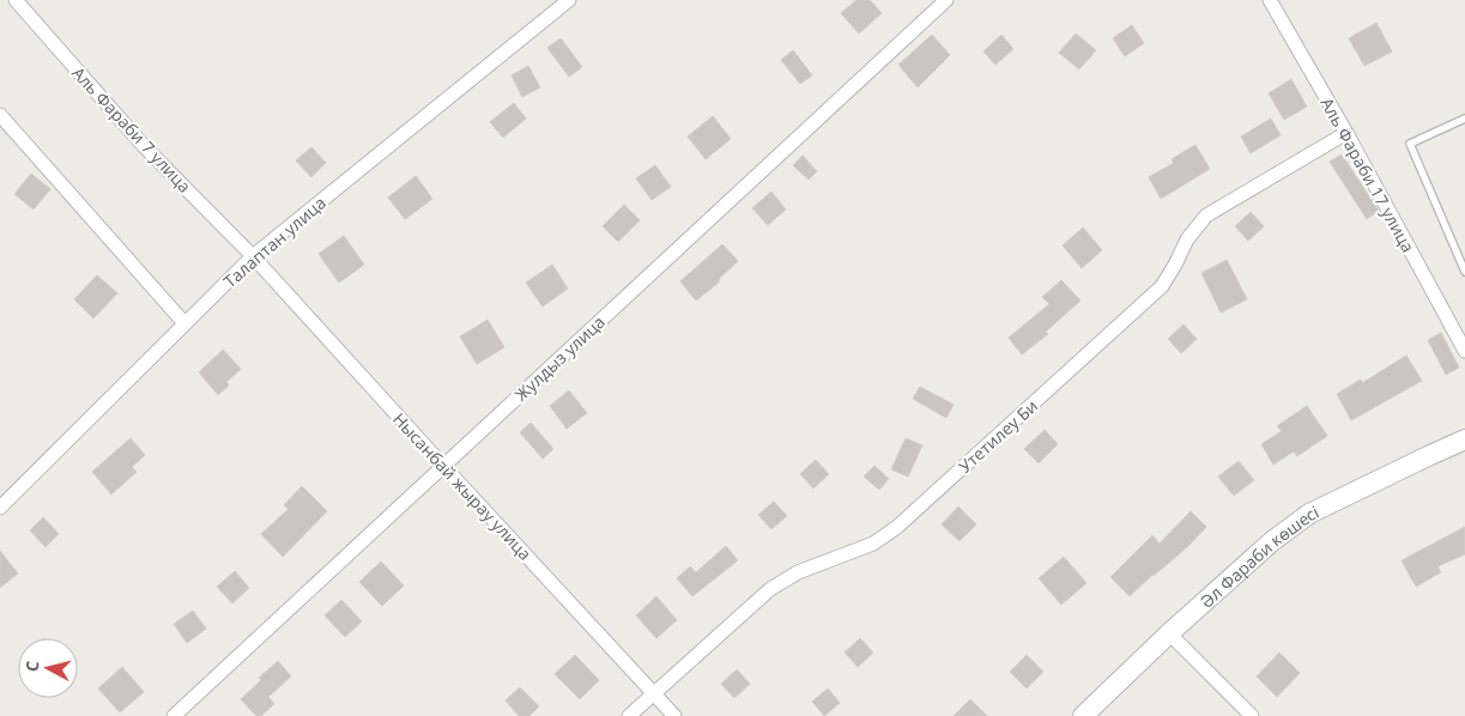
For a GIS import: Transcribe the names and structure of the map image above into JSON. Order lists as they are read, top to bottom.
{
  "streets": {
    "street": [
      "Аль Фараби 7 улица",
      "Аль Фараби 17 улица",
      "Талаптан улица",
      "Жулдыз улица",
      "Утетилеу Би",
      "Нысанбай жырау улица",
      "Әл Фараби көшесі"
    ]
  },
  "crossings": [
    ["Аль Фараби 7 улица", "Талаптан улица"],
    ["Аль Фараби 7 улица", "Нысанбай жырау улица"],
    ["Аль Фараби 17 улица", "Утетилеу Би"],
    ["Талаптан улица", "Нысанбай жырау улица"],
    ["Жулдыз улица", "Нысанбай жырау улица"],
    ["Утетилеу Би", "Нысанбай жырау улица"]
  ],
  "north": "left"
}
